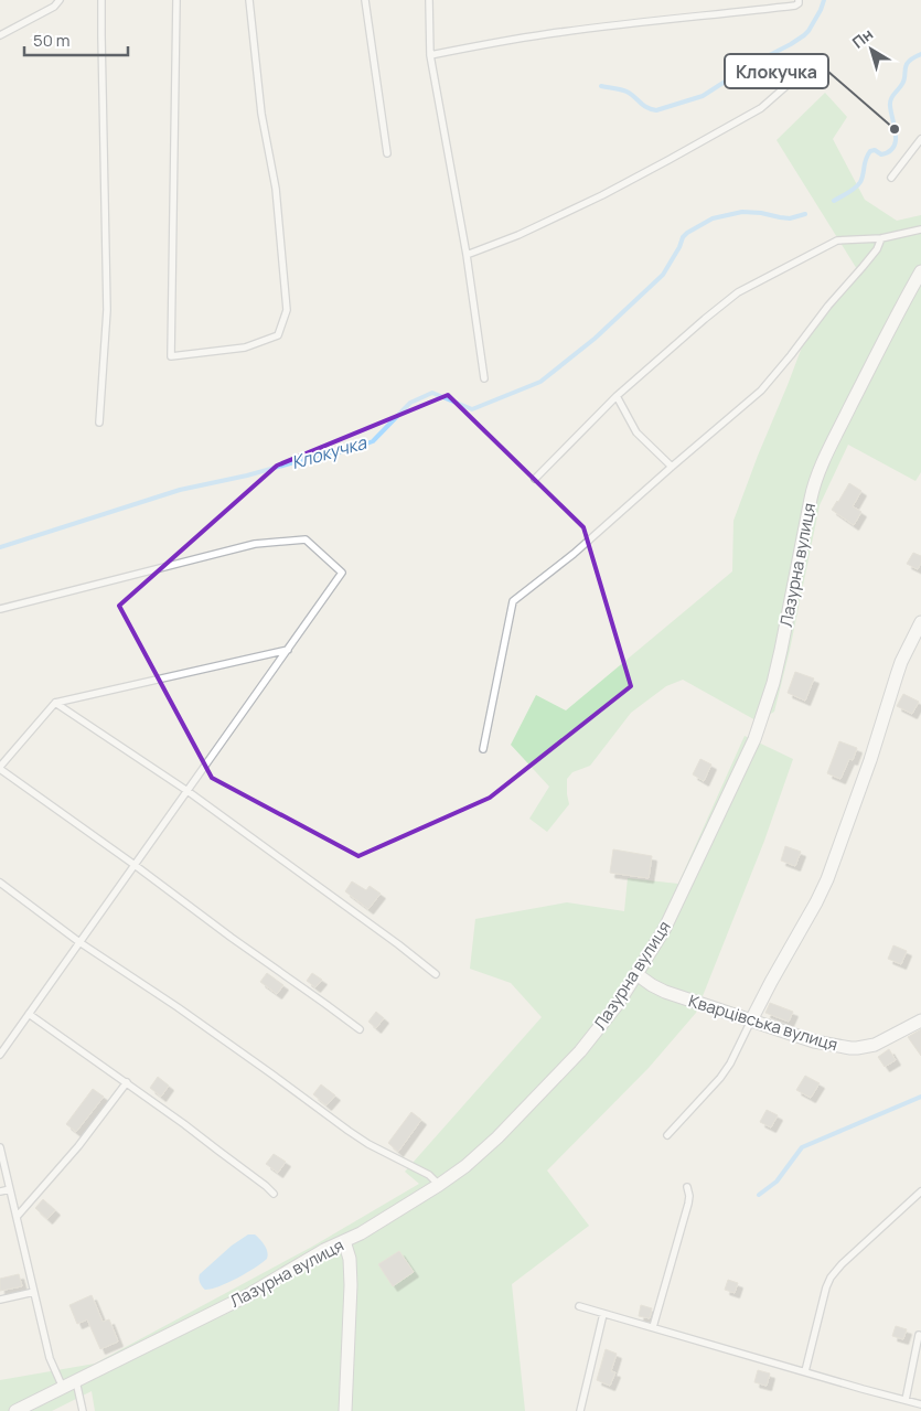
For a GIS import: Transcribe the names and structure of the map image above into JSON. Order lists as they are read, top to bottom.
{
  "streets": {
    "street": ["Лазурна вулиця", "Кварцівська вулиця"]
  },
  "crossings": [
    ["Лазурна вулиця", "Кварцівська вулиця"]
  ],
  "water": ["Клокучка"],
  "places": ["Клокучка"],
  "scale_bar": "50 m",
  "north": "top left"
}
